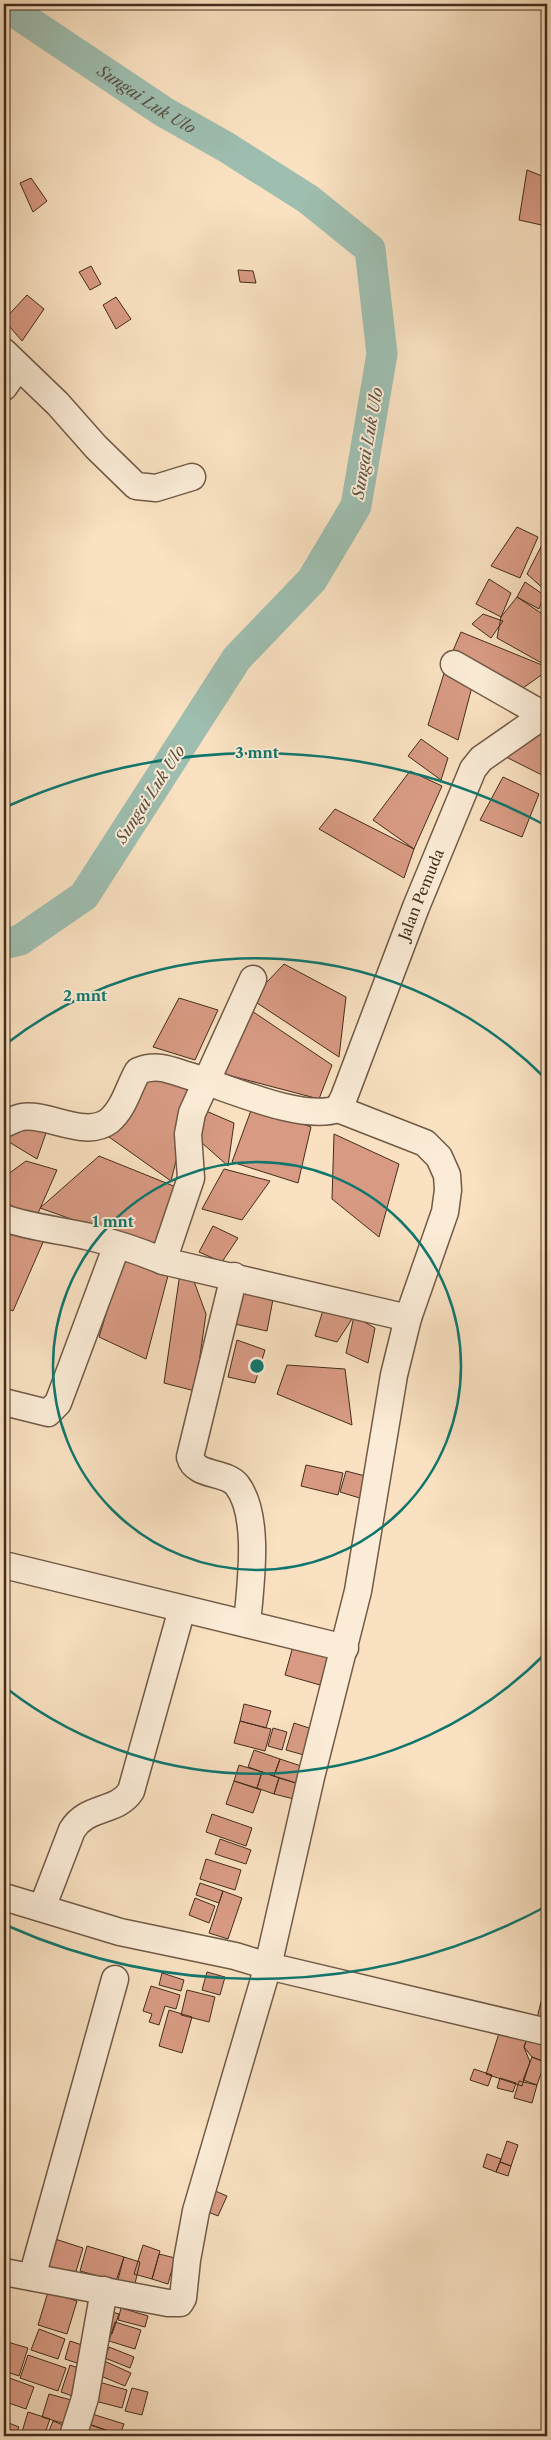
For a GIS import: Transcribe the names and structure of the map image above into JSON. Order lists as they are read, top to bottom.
{
  "streets": {
    "street": ["Jalan Pemuda"]
  },
  "water": ["Sungai Luk Ulo"],
  "rings": ["3 mnt", "2 mnt", "1 mnt"]
}
